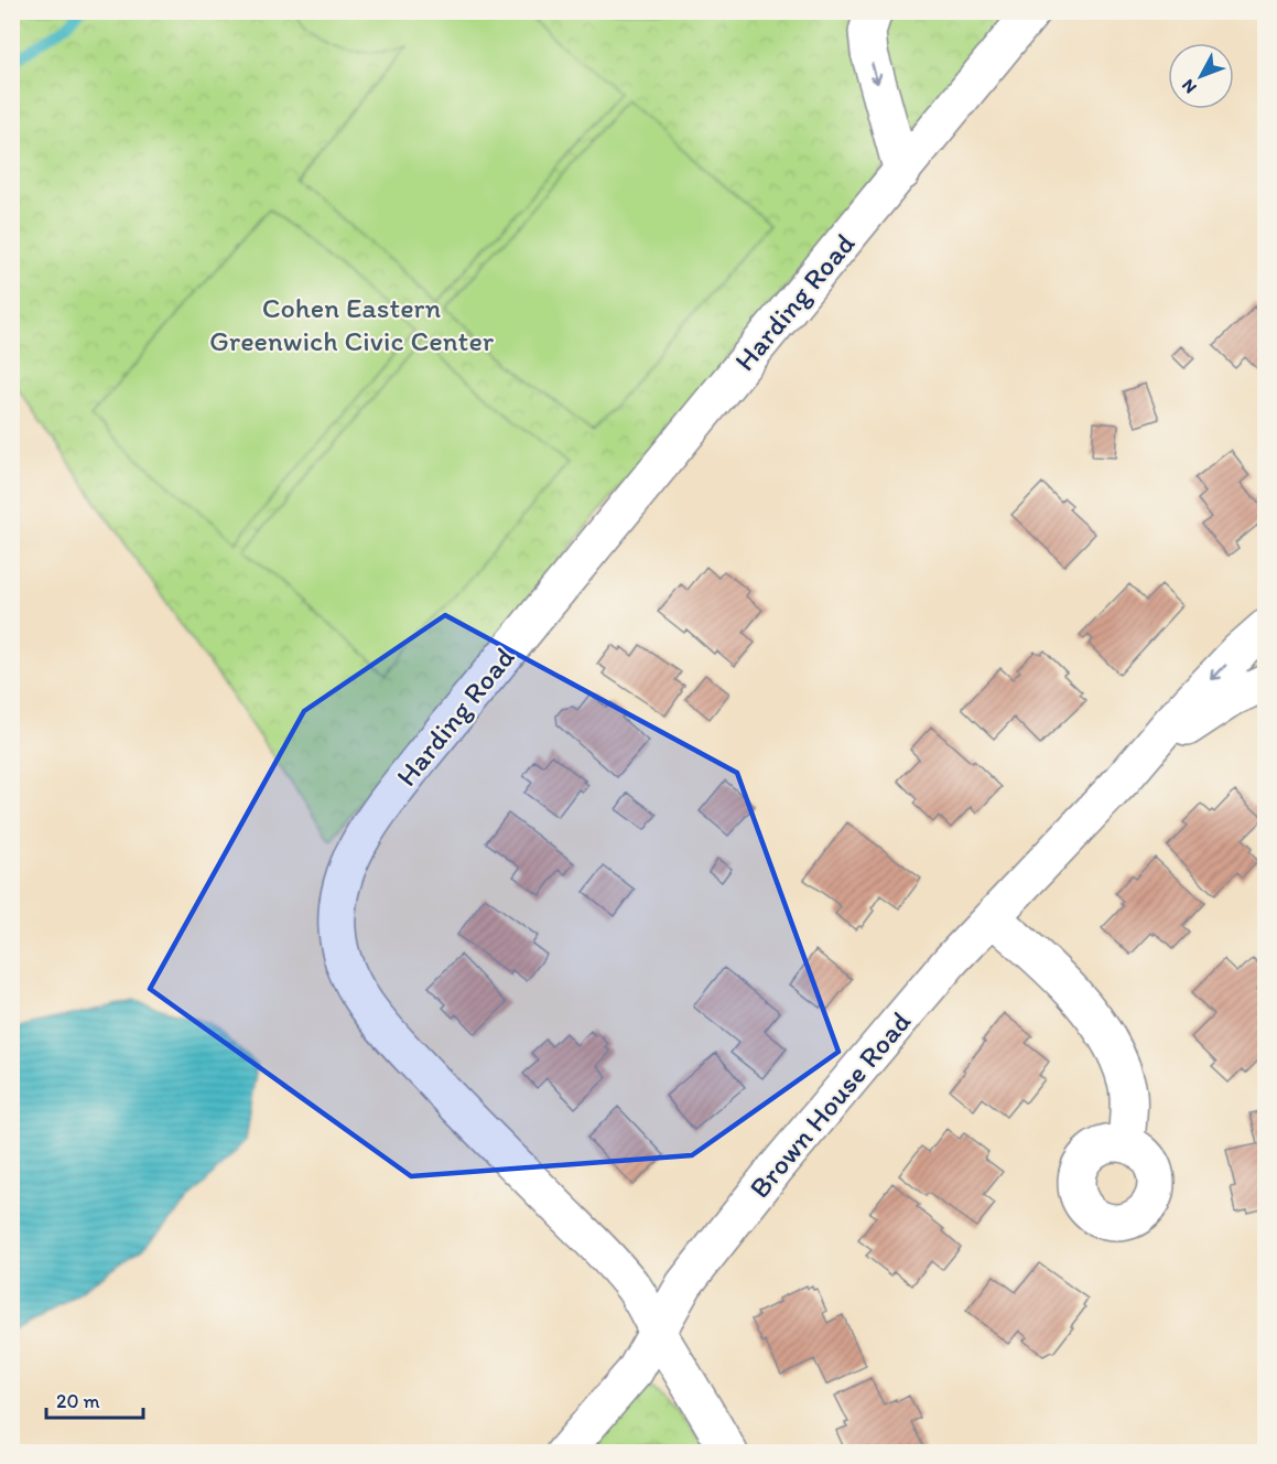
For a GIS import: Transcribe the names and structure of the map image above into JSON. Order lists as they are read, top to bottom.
{
  "streets": {
    "street": ["Harding Road", "Brown House Road"]
  },
  "crossings": [
    ["Harding Road", "Brown House Road"]
  ],
  "parks": ["Cohen Eastern Greenwich Civic Center"],
  "scale_bar": "20 m",
  "north": "bottom left"
}
